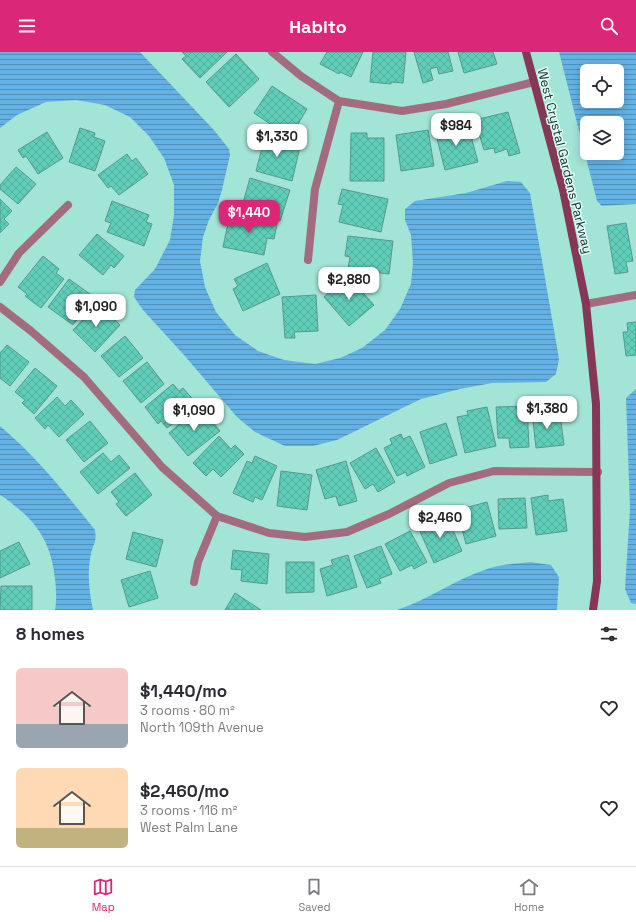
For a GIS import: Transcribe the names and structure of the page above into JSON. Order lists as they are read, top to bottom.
{
  "streets": {
    "street": ["West Crystal Gardens Parkway"]
  },
  "page": {
    "header": "Habito",
    "price": [
      "$984",
      "$1,330",
      "$1,440",
      "$2,880",
      "$1,090",
      "$1,380",
      "$1,090",
      "$2,460"
    ],
    "heading": "8 homes",
    "list": [
      {
        "name": "$1,440/mo",
        "note": "3 rooms · 80 m² · North 109th Avenue"
      },
      {
        "name": "$2,460/mo",
        "note": "3 rooms · 116 m² · West Palm Lane"
      }
    ],
    "tabs": ["Map", "Saved", "Home"]
  }
}
